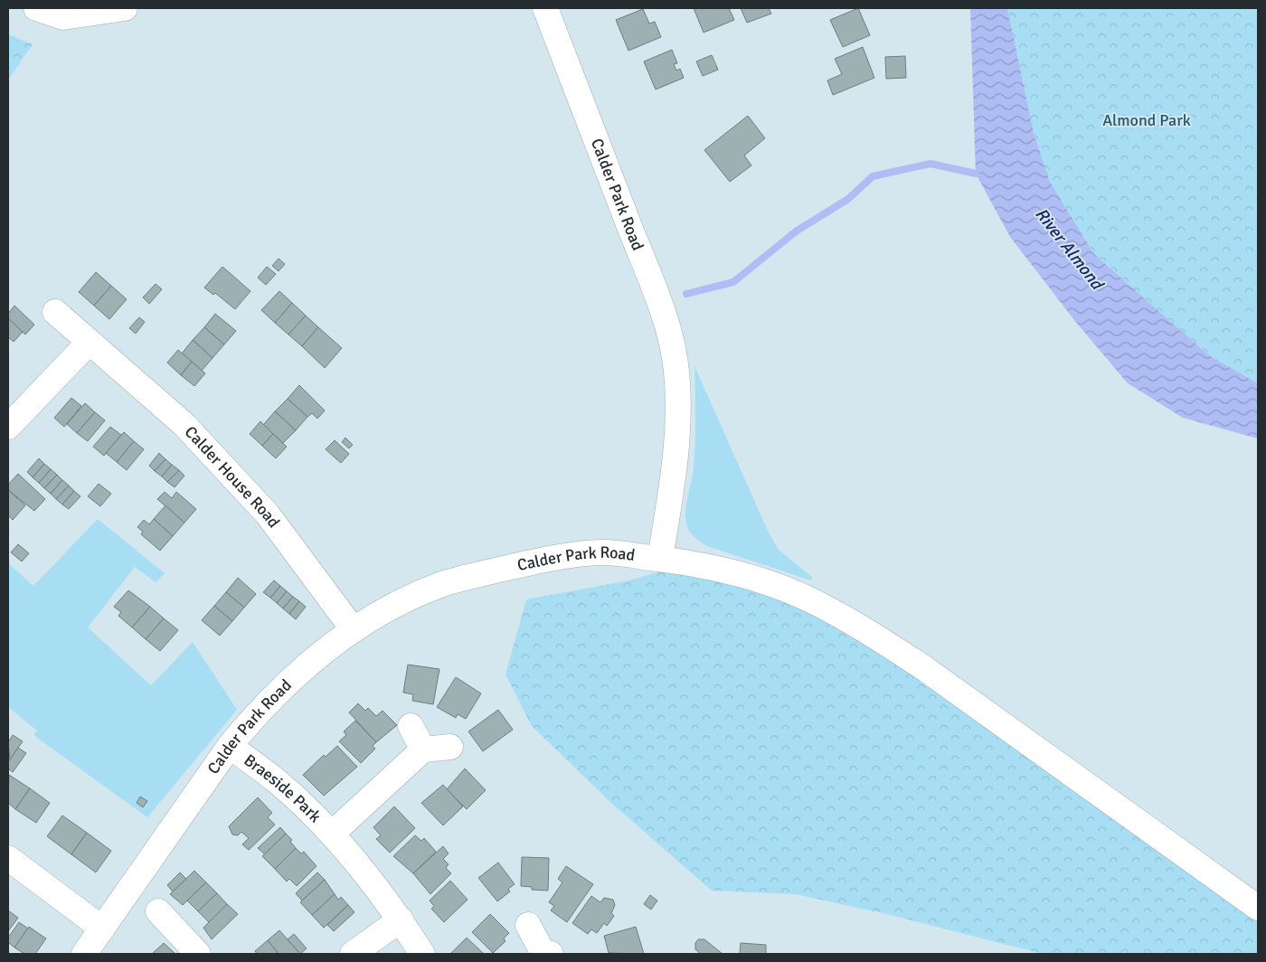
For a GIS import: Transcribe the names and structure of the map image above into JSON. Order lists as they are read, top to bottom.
{
  "streets": {
    "main road": ["Calder Park Road", "Calder House Road", "Braeside Park"]
  },
  "crossings": [
    ["Calder Park Road", "Calder House Road"],
    ["Calder Park Road", "Braeside Park"]
  ],
  "water": ["River Almond"],
  "parks": ["Almond Park"]
}
